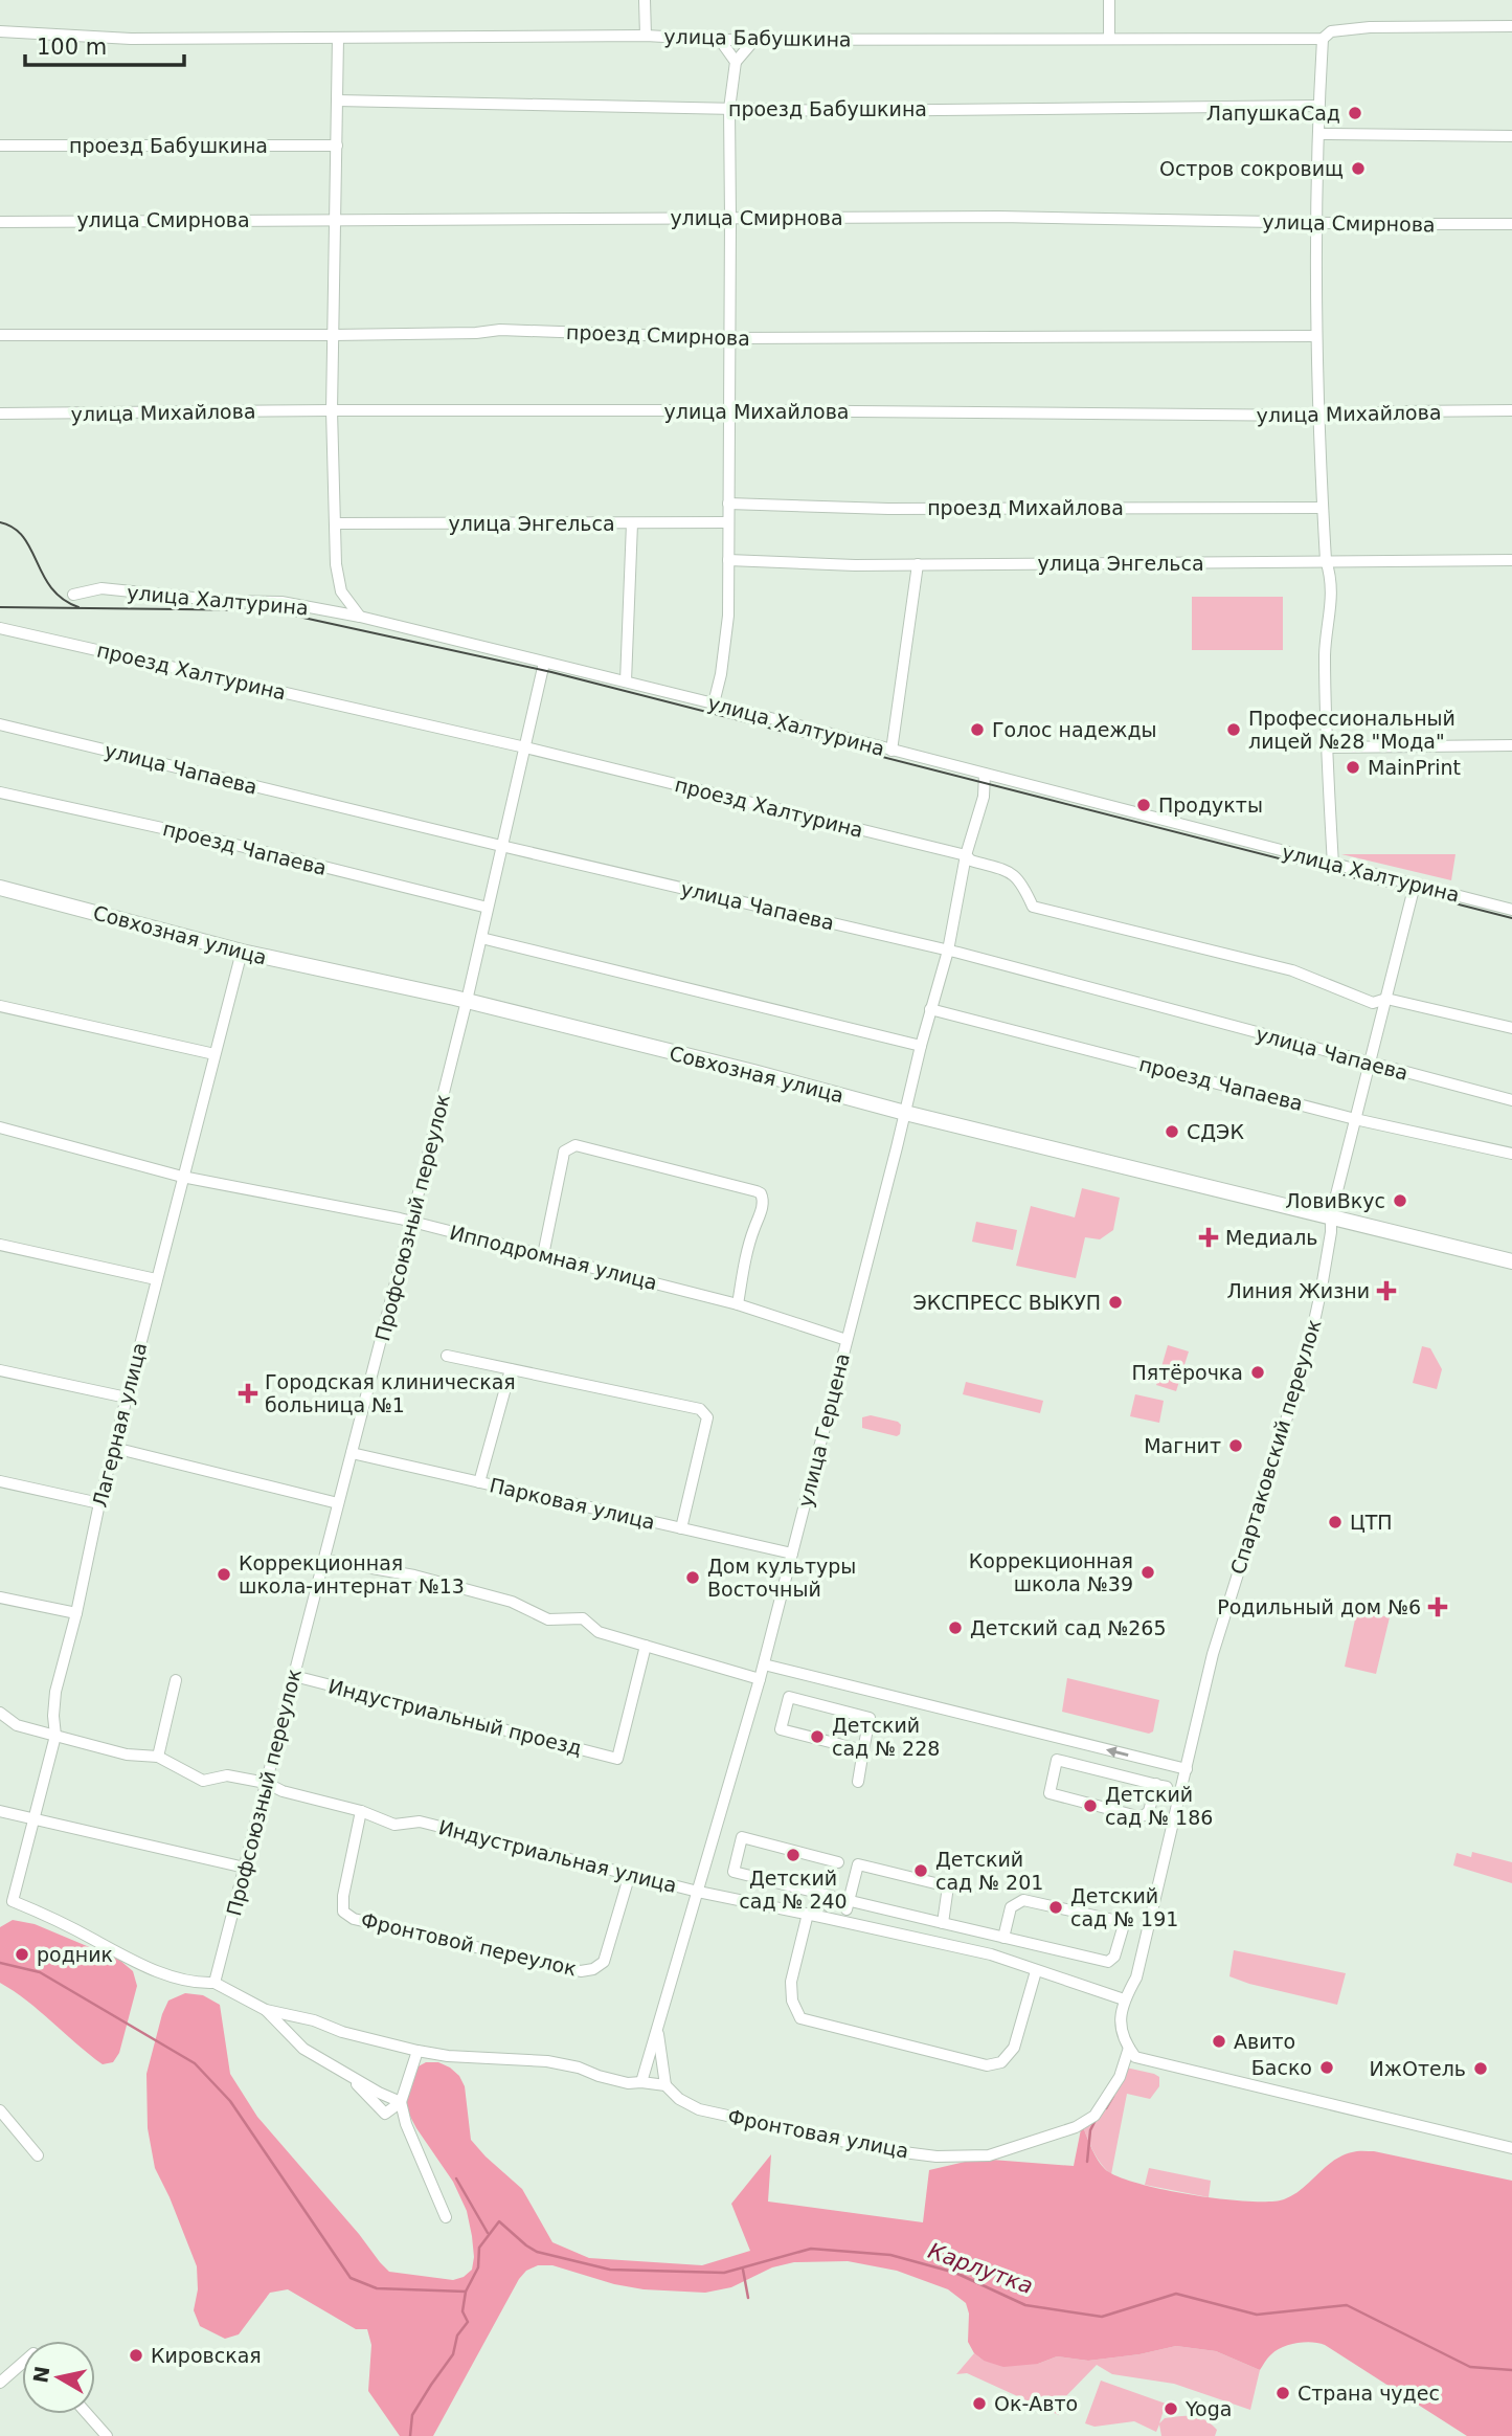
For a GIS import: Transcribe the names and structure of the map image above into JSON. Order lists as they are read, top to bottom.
{
  "streets": {
    "street": [
      "улица Бабушкина",
      "проезд Бабушкина",
      "улица Смирнова",
      "проезд Смирнова",
      "улица Михайлова",
      "проезд Михайлова",
      "улица Энгельса",
      "улица Халтурина",
      "проезд Халтурина",
      "улица Чапаева",
      "проезд Чапаева",
      "Совхозная улица",
      "Профсоюзный переулок",
      "Ипподромная улица",
      "Лагерная улица",
      "улица Герцена",
      "Спартаковский переулок",
      "Парковая улица",
      "Индустриальный проезд",
      "Индустриальная улица",
      "Фронтовой переулок",
      "Фронтовая улица"
    ]
  },
  "crossings": [
    ["улица Халтурина", "Профсоюзный переулок"],
    ["улица Халтурина", "улица Герцена"],
    ["улица Халтурина", "Спартаковский переулок"],
    ["проезд Халтурина", "Профсоюзный переулок"],
    ["проезд Халтурина", "улица Герцена"],
    ["проезд Халтурина", "Спартаковский переулок"],
    ["улица Чапаева", "Профсоюзный переулок"],
    ["улица Чапаева", "улица Герцена"],
    ["улица Чапаева", "Спартаковский переулок"],
    ["проезд Чапаева", "Профсоюзный переулок"],
    ["проезд Чапаева", "улица Герцена"],
    ["проезд Чапаева", "Спартаковский переулок"],
    ["Совхозная улица", "Профсоюзный переулок"],
    ["Совхозная улица", "Лагерная улица"],
    ["Совхозная улица", "улица Герцена"],
    ["Совхозная улица", "Спартаковский переулок"],
    ["Профсоюзный переулок", "Ипподромная улица"],
    ["Профсоюзный переулок", "Лагерная улица"],
    ["Профсоюзный переулок", "Парковая улица"],
    ["Профсоюзный переулок", "Индустриальный проезд"],
    ["Профсоюзный переулок", "Индустриальная улица"],
    ["Профсоюзный переулок", "Фронтовая улица"],
    ["Ипподромная улица", "Лагерная улица"],
    ["Ипподромная улица", "улица Герцена"],
    ["Лагерная улица", "Индустриальная улица"],
    ["Лагерная улица", "Фронтовая улица"],
    ["улица Герцена", "Парковая улица"],
    ["улица Герцена", "Индустриальная улица"],
    ["улица Герцена", "Фронтовая улица"],
    ["Спартаковский переулок", "Индустриальная улица"],
    ["Спартаковский переулок", "Фронтовая улица"],
    ["Индустриальная улица", "Фронтовой переулок"]
  ],
  "water": ["Карлутка"],
  "places": {
    "other": [
      "ЛапушкаСад",
      "Остров сокровищ",
      "Голос надежды",
      "Профессиональный лицей №28 \"Мода\"",
      "MainPrint",
      "Продукты",
      "СДЭК",
      "ЛовиВкус",
      "ЭКСПРЕСС ВЫКУП",
      "Пятёрочка",
      "Магнит",
      "ЦТП",
      "Коррекционная школа №39",
      "Коррекционная школа-интернат №13",
      "Дом культуры Восточный",
      "Детский сад №265",
      "Детский сад № 228",
      "Детский сад № 186",
      "Детский сад № 240",
      "Детский сад № 201",
      "Детский сад № 191",
      "родник",
      "Авито",
      "Баско",
      "ИжОтель",
      "Кировская",
      "Страна чудес",
      "Ок-Авто",
      "Yoga"
    ],
    "health": [
      "Медиаль",
      "Линия Жизни",
      "Городская клиническая больница №1",
      "Родильный дом №6"
    ]
  },
  "scale_bar": "100 m",
  "north": "left"
}
